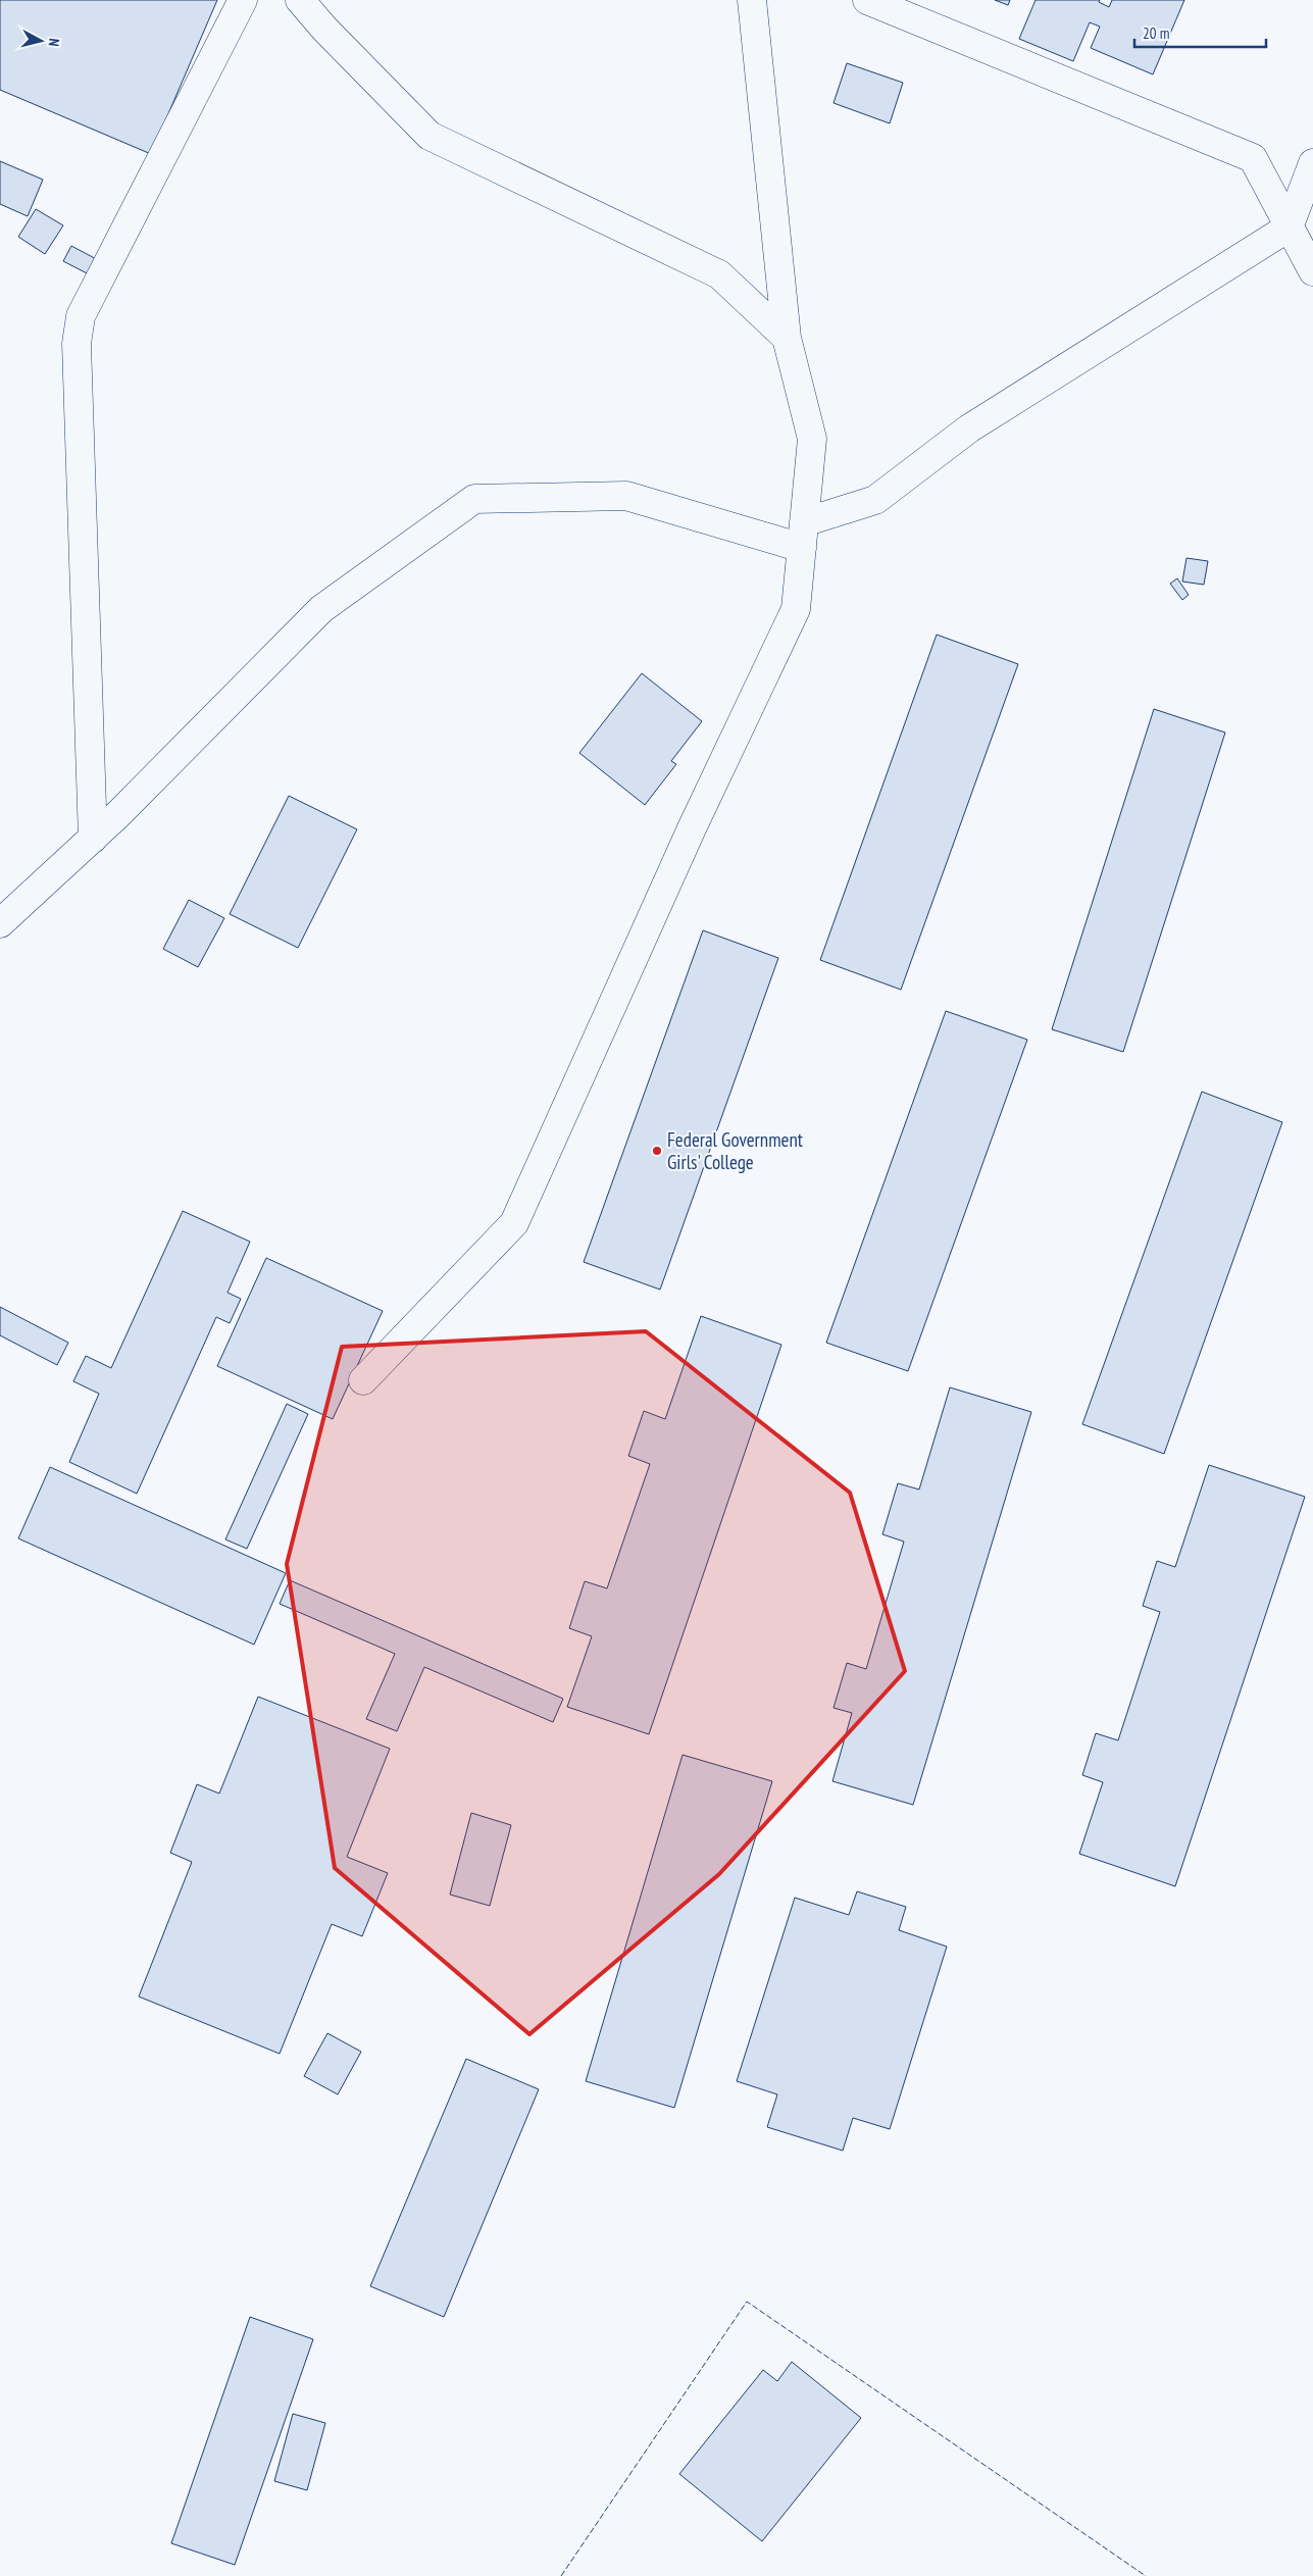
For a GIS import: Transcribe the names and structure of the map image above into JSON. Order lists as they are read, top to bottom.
{
  "places": ["Federal Government Girls' College"],
  "scale_bar": "20 m",
  "north": "right"
}
